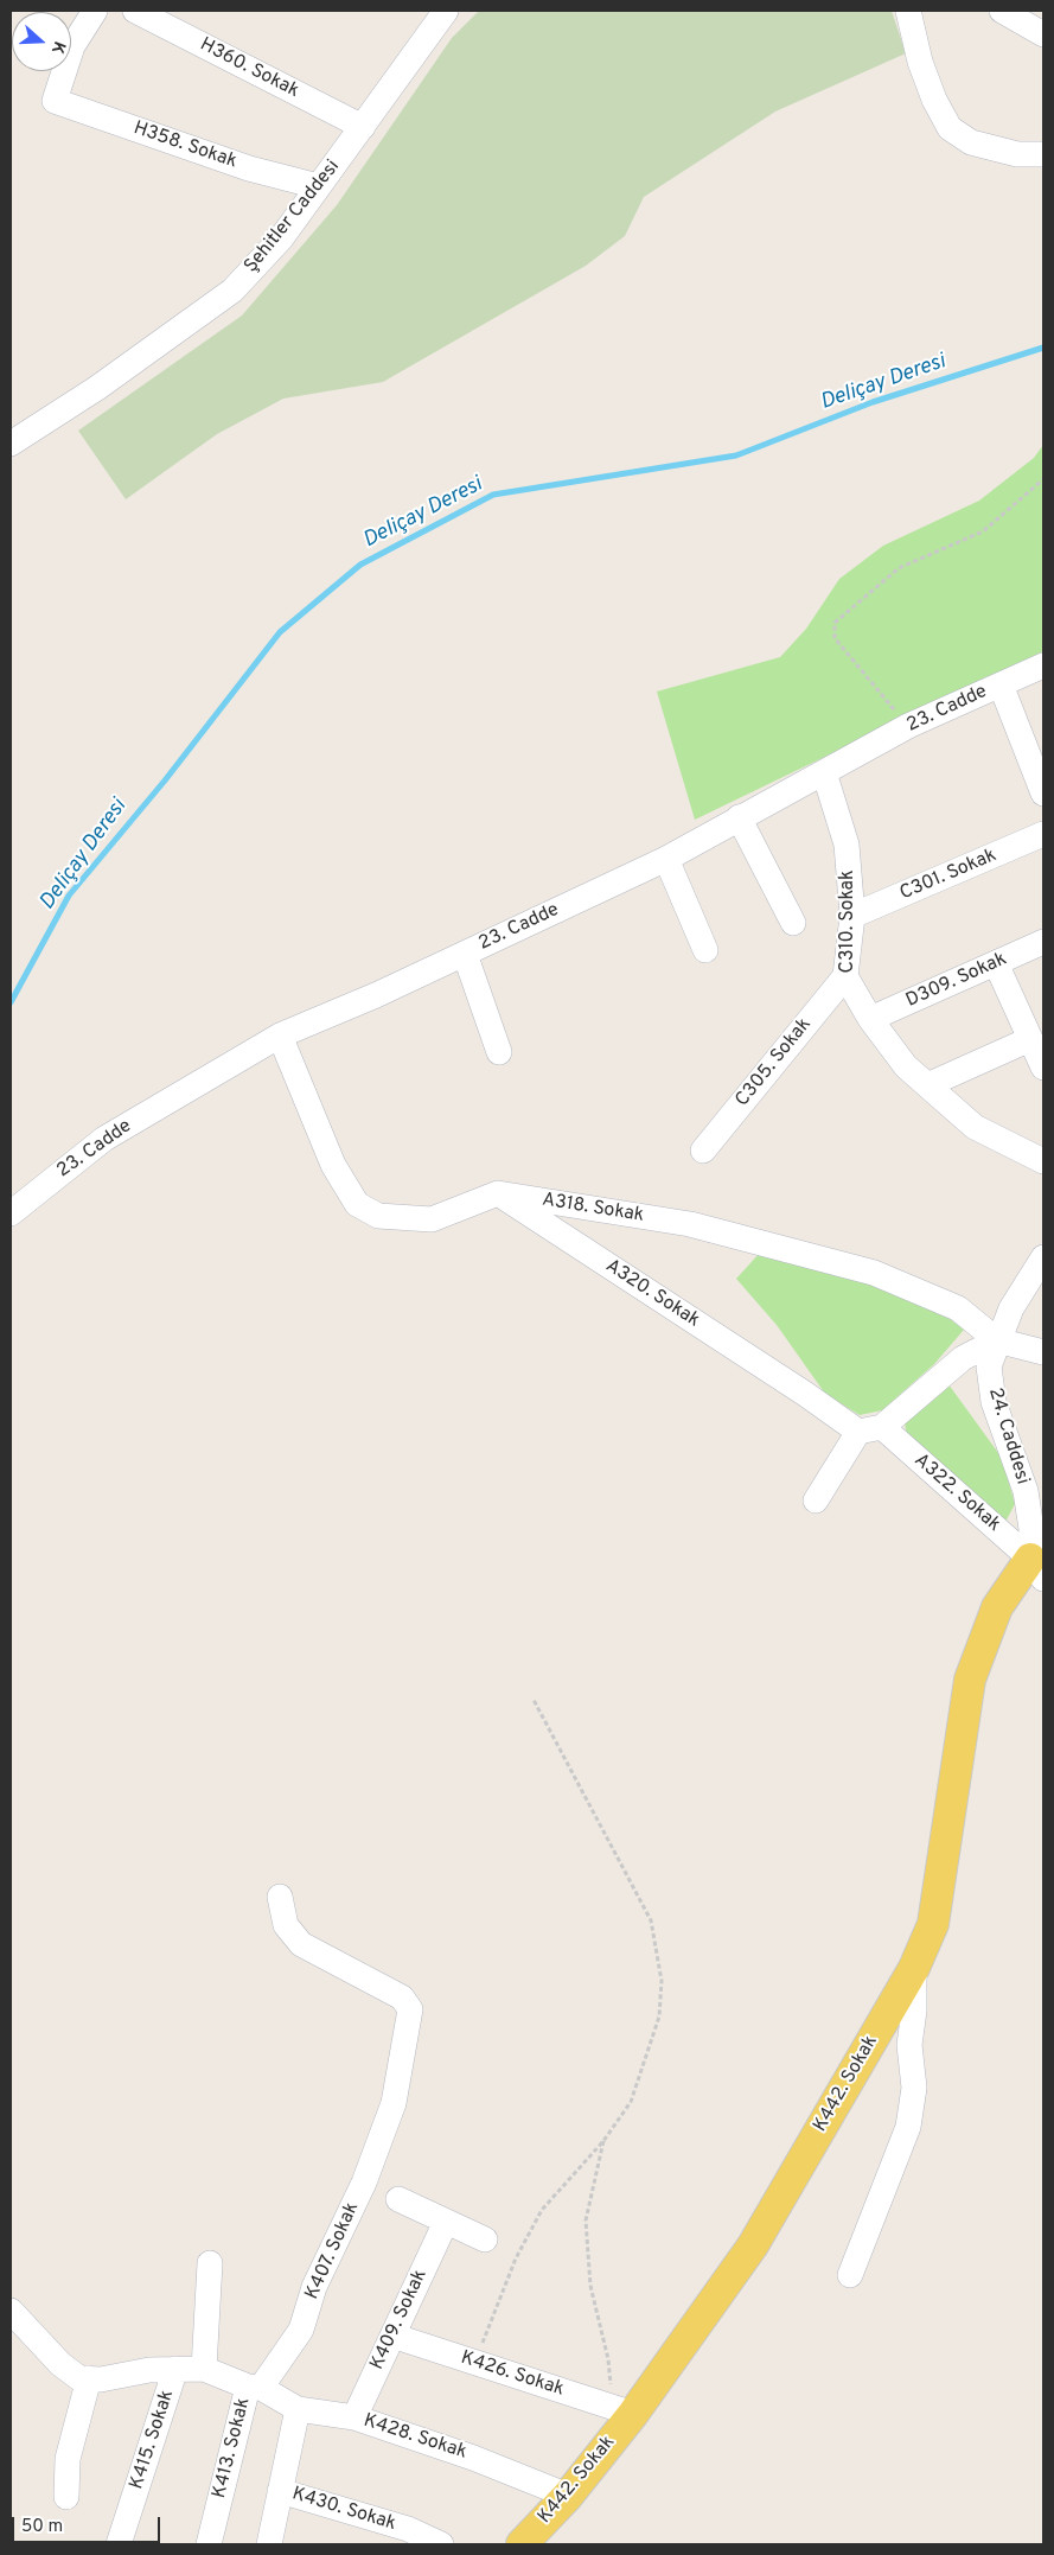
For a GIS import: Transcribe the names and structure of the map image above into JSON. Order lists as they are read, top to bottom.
{
  "streets": {
    "main road": ["K442. Sokak"],
    "street": [
      "H360. Sokak",
      "H358. Sokak",
      "Şehitler Caddesi",
      "23. Cadde",
      "C301. Sokak",
      "C310. Sokak",
      "D309. Sokak",
      "C305. Sokak",
      "A318. Sokak",
      "A320. Sokak",
      "24. Caddesi",
      "A322. Sokak",
      "K407. Sokak",
      "K409. Sokak",
      "K426. Sokak",
      "K428. Sokak",
      "K415. Sokak",
      "K413. Sokak",
      "K430. Sokak"
    ]
  },
  "crossings": [
    ["H360. Sokak", "Şehitler Caddesi"],
    ["H358. Sokak", "Şehitler Caddesi"],
    ["23. Cadde", "C310. Sokak"],
    ["C301. Sokak", "C310. Sokak"],
    ["C310. Sokak", "D309. Sokak"],
    ["C310. Sokak", "C305. Sokak"],
    ["A318. Sokak", "A320. Sokak"],
    ["A318. Sokak", "24. Caddesi"],
    ["A320. Sokak", "A322. Sokak"],
    ["24. Caddesi", "A322. Sokak"],
    ["24. Caddesi", "K442. Sokak"],
    ["A322. Sokak", "K442. Sokak"],
    ["K442. Sokak", "K426. Sokak"],
    ["K442. Sokak", "K428. Sokak"],
    ["K407. Sokak", "K428. Sokak"],
    ["K407. Sokak", "K413. Sokak"],
    ["K409. Sokak", "K426. Sokak"],
    ["K409. Sokak", "K428. Sokak"],
    ["K428. Sokak", "K413. Sokak"]
  ],
  "water": ["Deliçay Deresi"],
  "scale_bar": "50 m",
  "north": "right"
}
